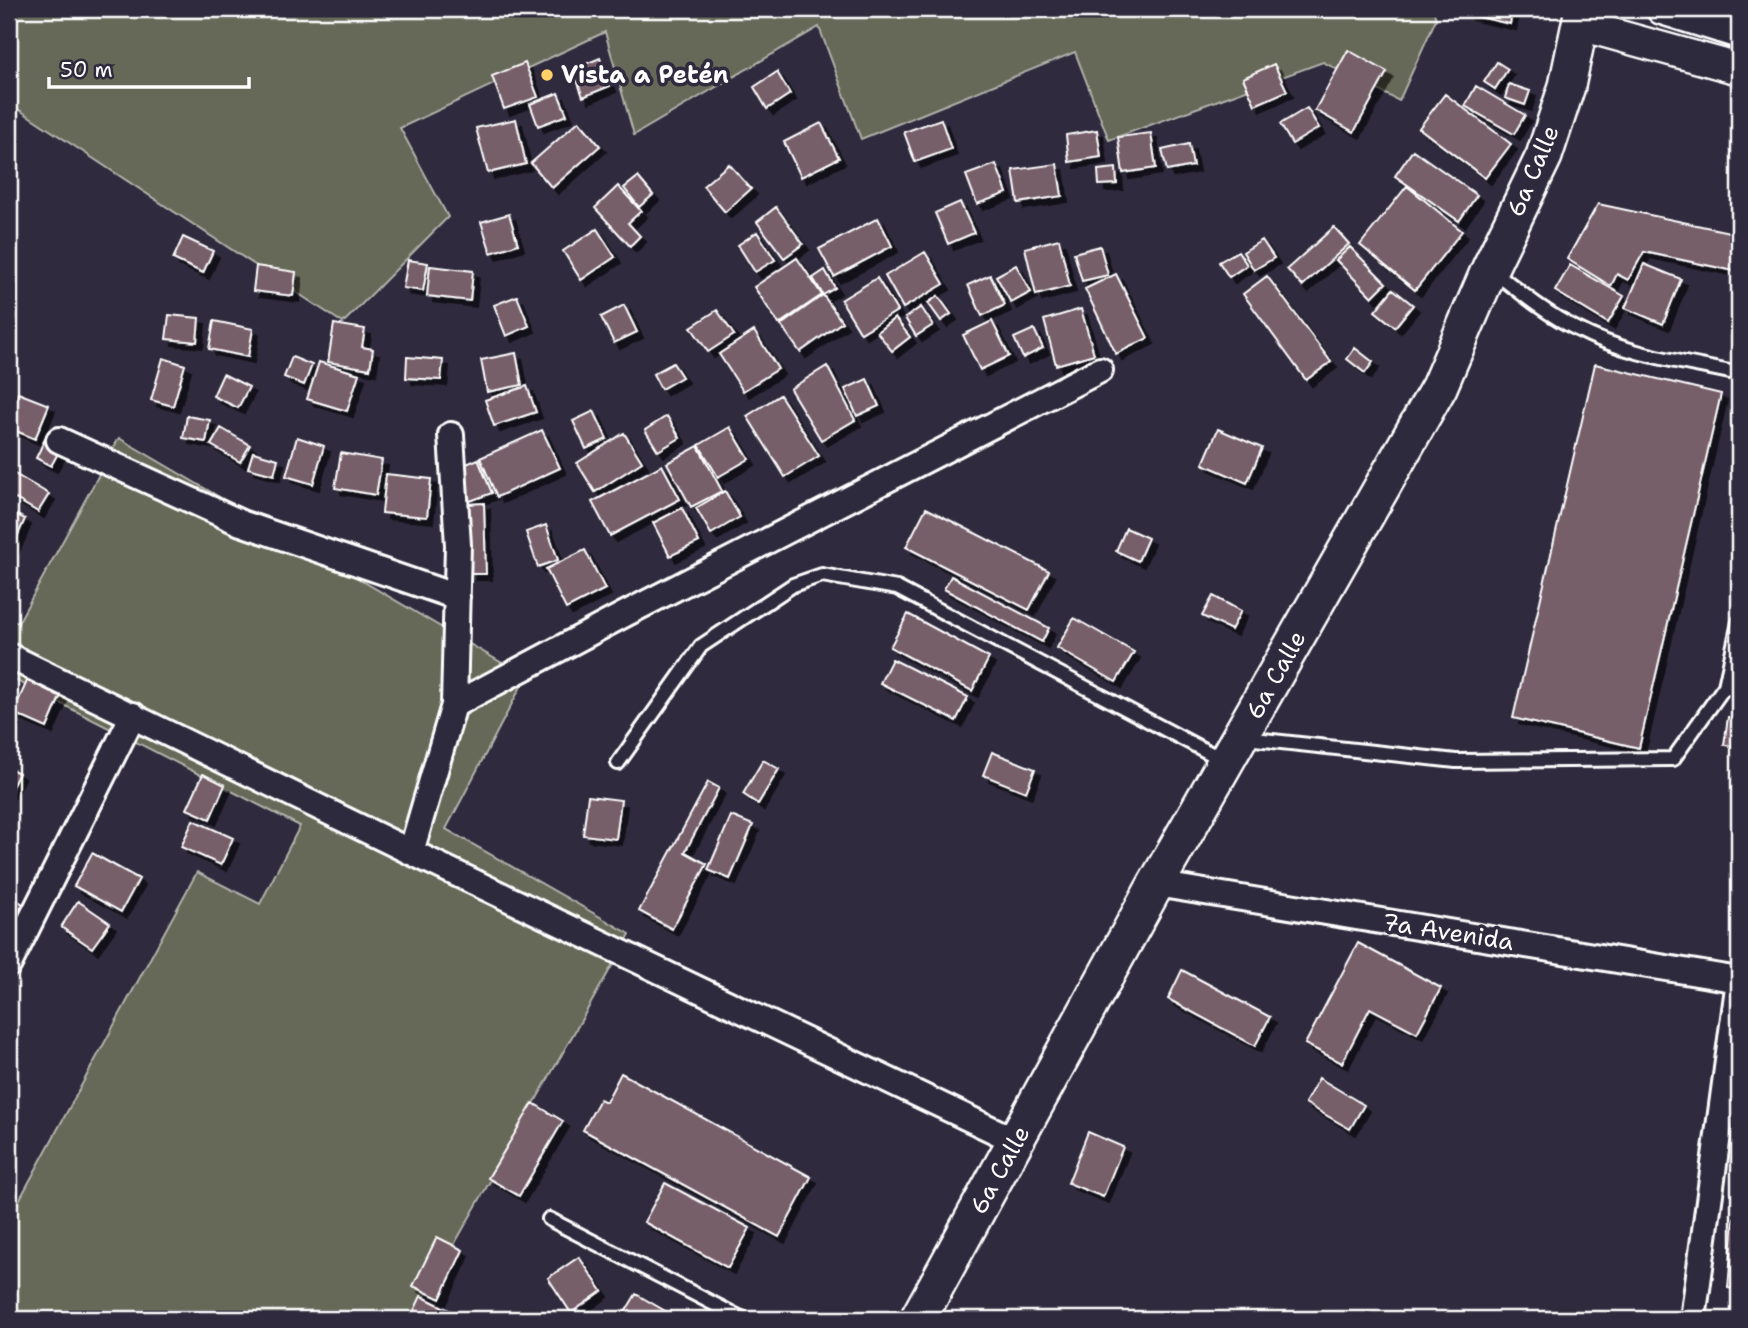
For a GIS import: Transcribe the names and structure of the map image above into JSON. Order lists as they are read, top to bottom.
{
  "streets": {
    "main road": ["6a Calle"],
    "street": ["7a Avenida"]
  },
  "crossings": [
    ["6a Calle", "7a Avenida"]
  ],
  "places": ["Vista a Petén"],
  "scale_bar": "50 m"
}
